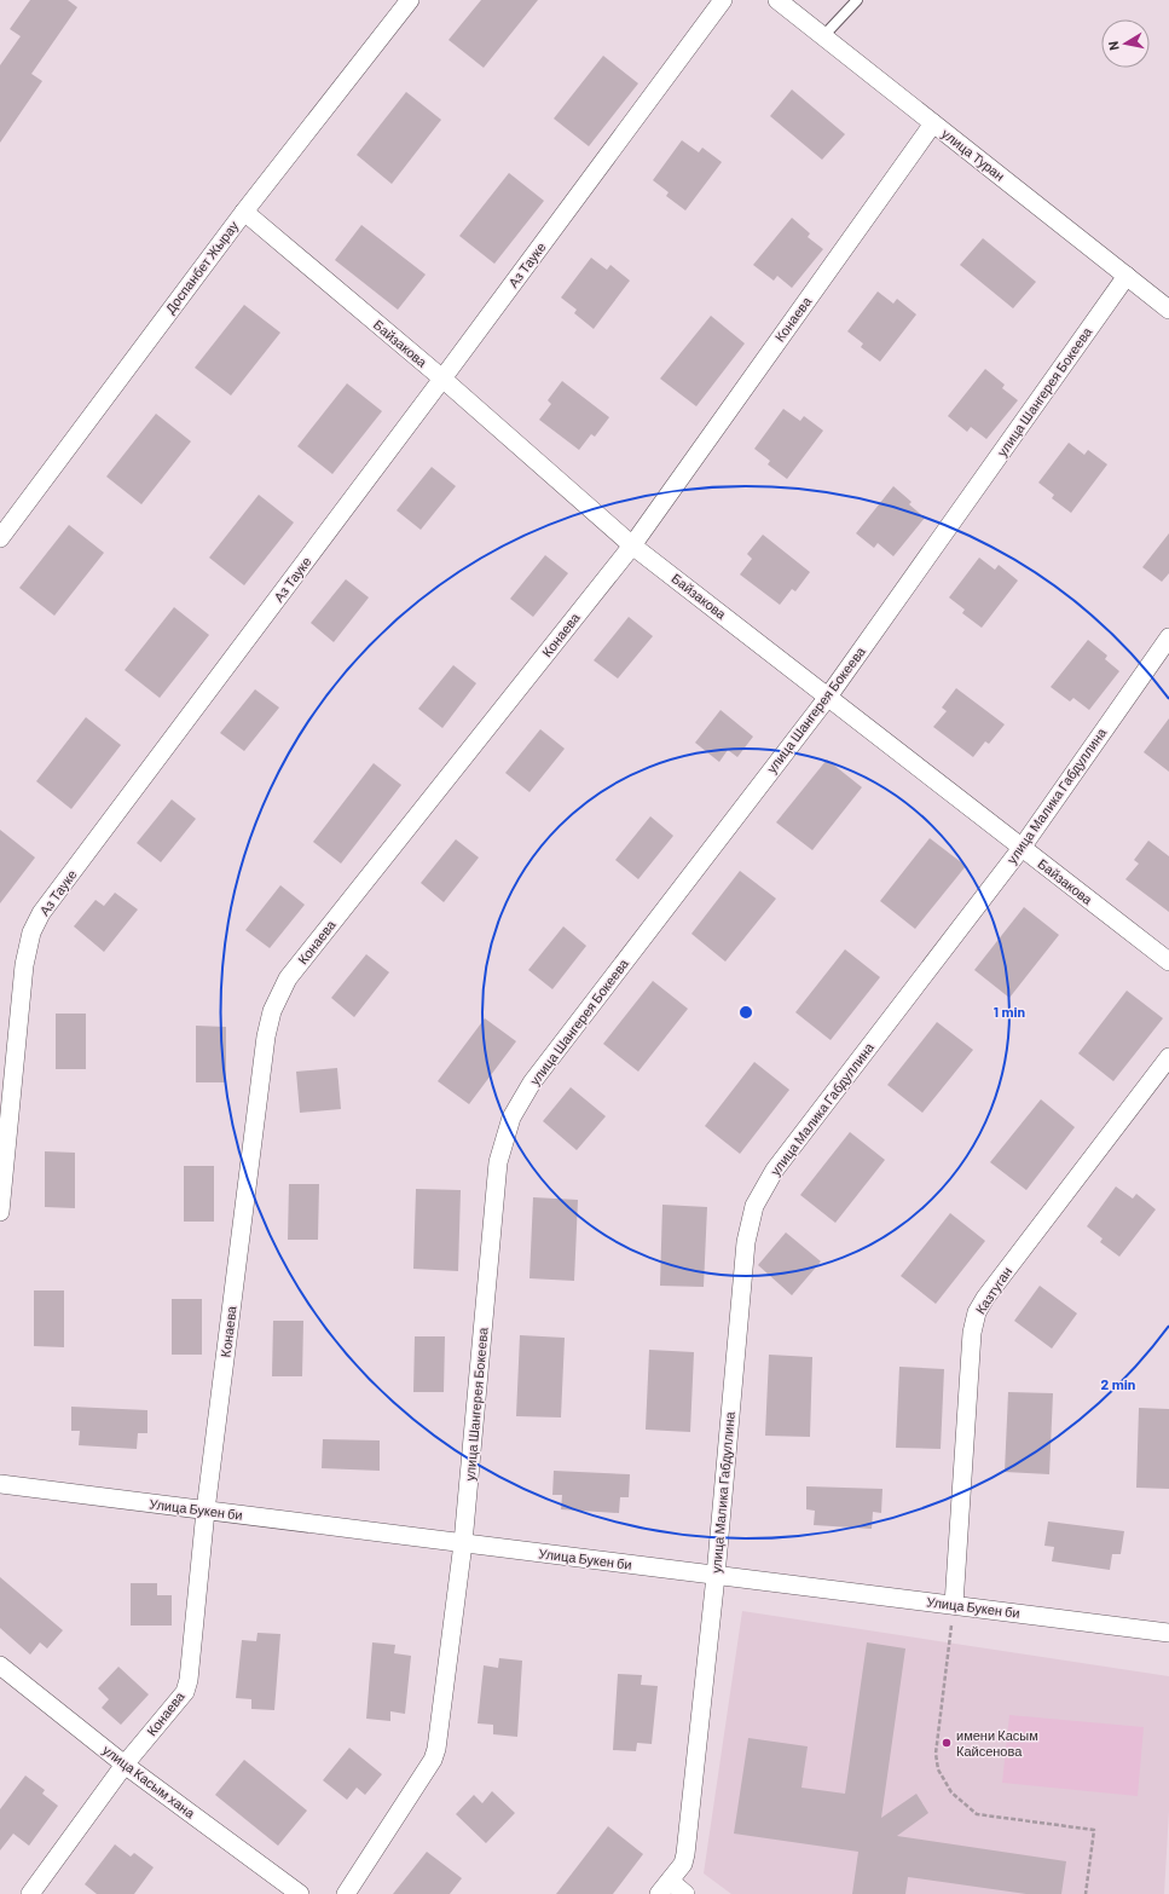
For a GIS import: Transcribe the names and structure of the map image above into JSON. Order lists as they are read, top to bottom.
{
  "streets": {
    "street": [
      "улица Туран",
      "Аз Тауке",
      "Доспанбет Жырау",
      "Конаева",
      "Байзакова",
      "улица Шангерея Бокеева",
      "улица Малика Габдуллина",
      "Казтуган",
      "Улица Букен би",
      "улица Касым хана"
    ]
  },
  "crossings": [
    ["улица Туран", "Конаева"],
    ["улица Туран", "улица Шангерея Бокеева"],
    ["Аз Тауке", "Байзакова"],
    ["Доспанбет Жырау", "Байзакова"],
    ["Конаева", "Байзакова"],
    ["Конаева", "Улица Букен би"],
    ["Конаева", "улица Касым хана"],
    ["Байзакова", "улица Шангерея Бокеева"],
    ["Байзакова", "улица Малика Габдуллина"],
    ["улица Шангерея Бокеева", "Улица Букен би"],
    ["улица Малика Габдуллина", "Улица Букен би"],
    ["Казтуган", "Улица Букен би"]
  ],
  "places": ["имени Касым Кайсенова"],
  "north": "left",
  "rings": ["1 min", "2 min"]
}
